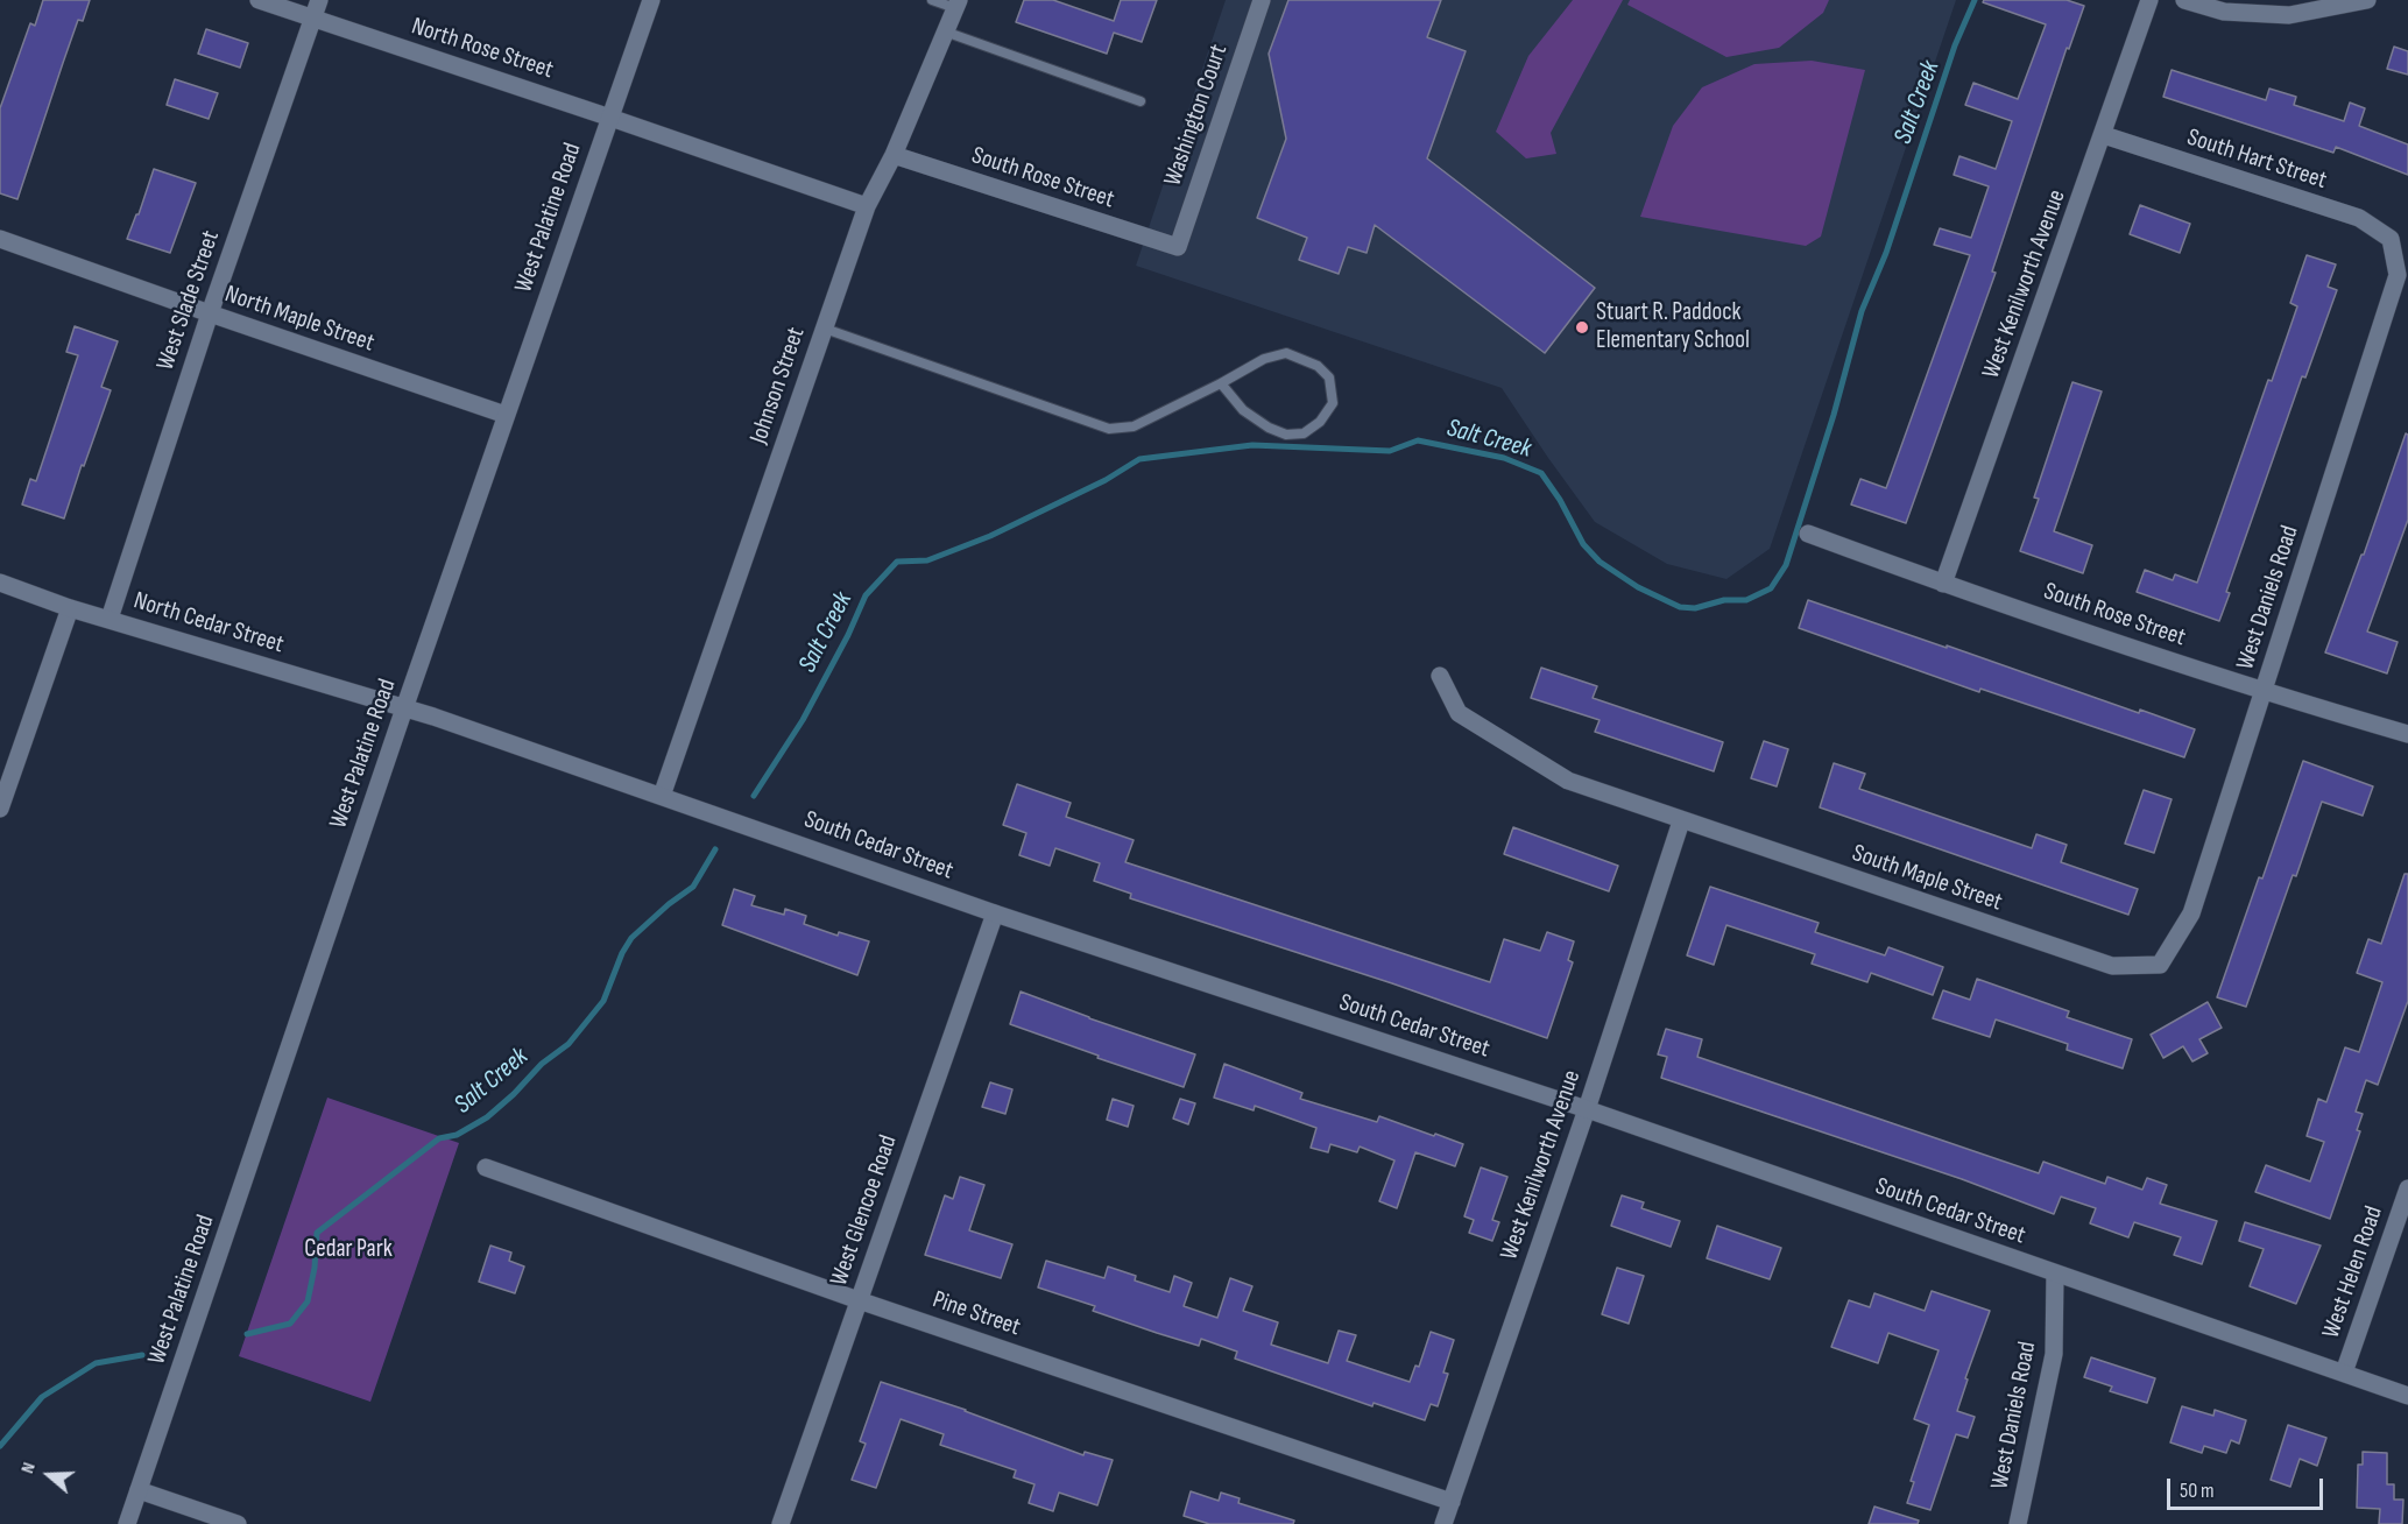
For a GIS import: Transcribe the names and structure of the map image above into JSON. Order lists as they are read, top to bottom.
{
  "streets": {
    "street": [
      "North Rose Street",
      "Washington Court",
      "South Hart Street",
      "South Rose Street",
      "West Palatine Road",
      "West Kenilworth Avenue",
      "West Slade Street",
      "North Maple Street",
      "Johnson Street",
      "West Daniels Road",
      "North Cedar Street",
      "South Cedar Street",
      "South Maple Street",
      "West Glencoe Road",
      "West Helen Road",
      "Pine Street"
    ]
  },
  "crossings": [
    ["North Rose Street", "West Palatine Road"],
    ["North Rose Street", "West Slade Street"],
    ["Washington Court", "South Rose Street"],
    ["South Hart Street", "West Kenilworth Avenue"],
    ["South Hart Street", "West Daniels Road"],
    ["South Rose Street", "West Kenilworth Avenue"],
    ["South Rose Street", "Johnson Street"],
    ["South Rose Street", "West Daniels Road"],
    ["West Palatine Road", "North Maple Street"],
    ["West Palatine Road", "North Cedar Street"],
    ["West Palatine Road", "South Cedar Street"],
    ["West Kenilworth Avenue", "South Cedar Street"],
    ["West Kenilworth Avenue", "South Maple Street"],
    ["West Kenilworth Avenue", "Pine Street"],
    ["West Slade Street", "North Maple Street"],
    ["West Slade Street", "North Cedar Street"],
    ["Johnson Street", "South Cedar Street"],
    ["West Daniels Road", "South Cedar Street"],
    ["West Daniels Road", "South Maple Street"],
    ["North Cedar Street", "South Cedar Street"],
    ["South Cedar Street", "West Glencoe Road"],
    ["South Cedar Street", "West Helen Road"],
    ["West Glencoe Road", "Pine Street"]
  ],
  "water": ["Salt Creek"],
  "parks": ["Cedar Park"],
  "places": ["Stuart R. Paddock Elementary School"],
  "scale_bar": "50 m",
  "north": "left"
}
